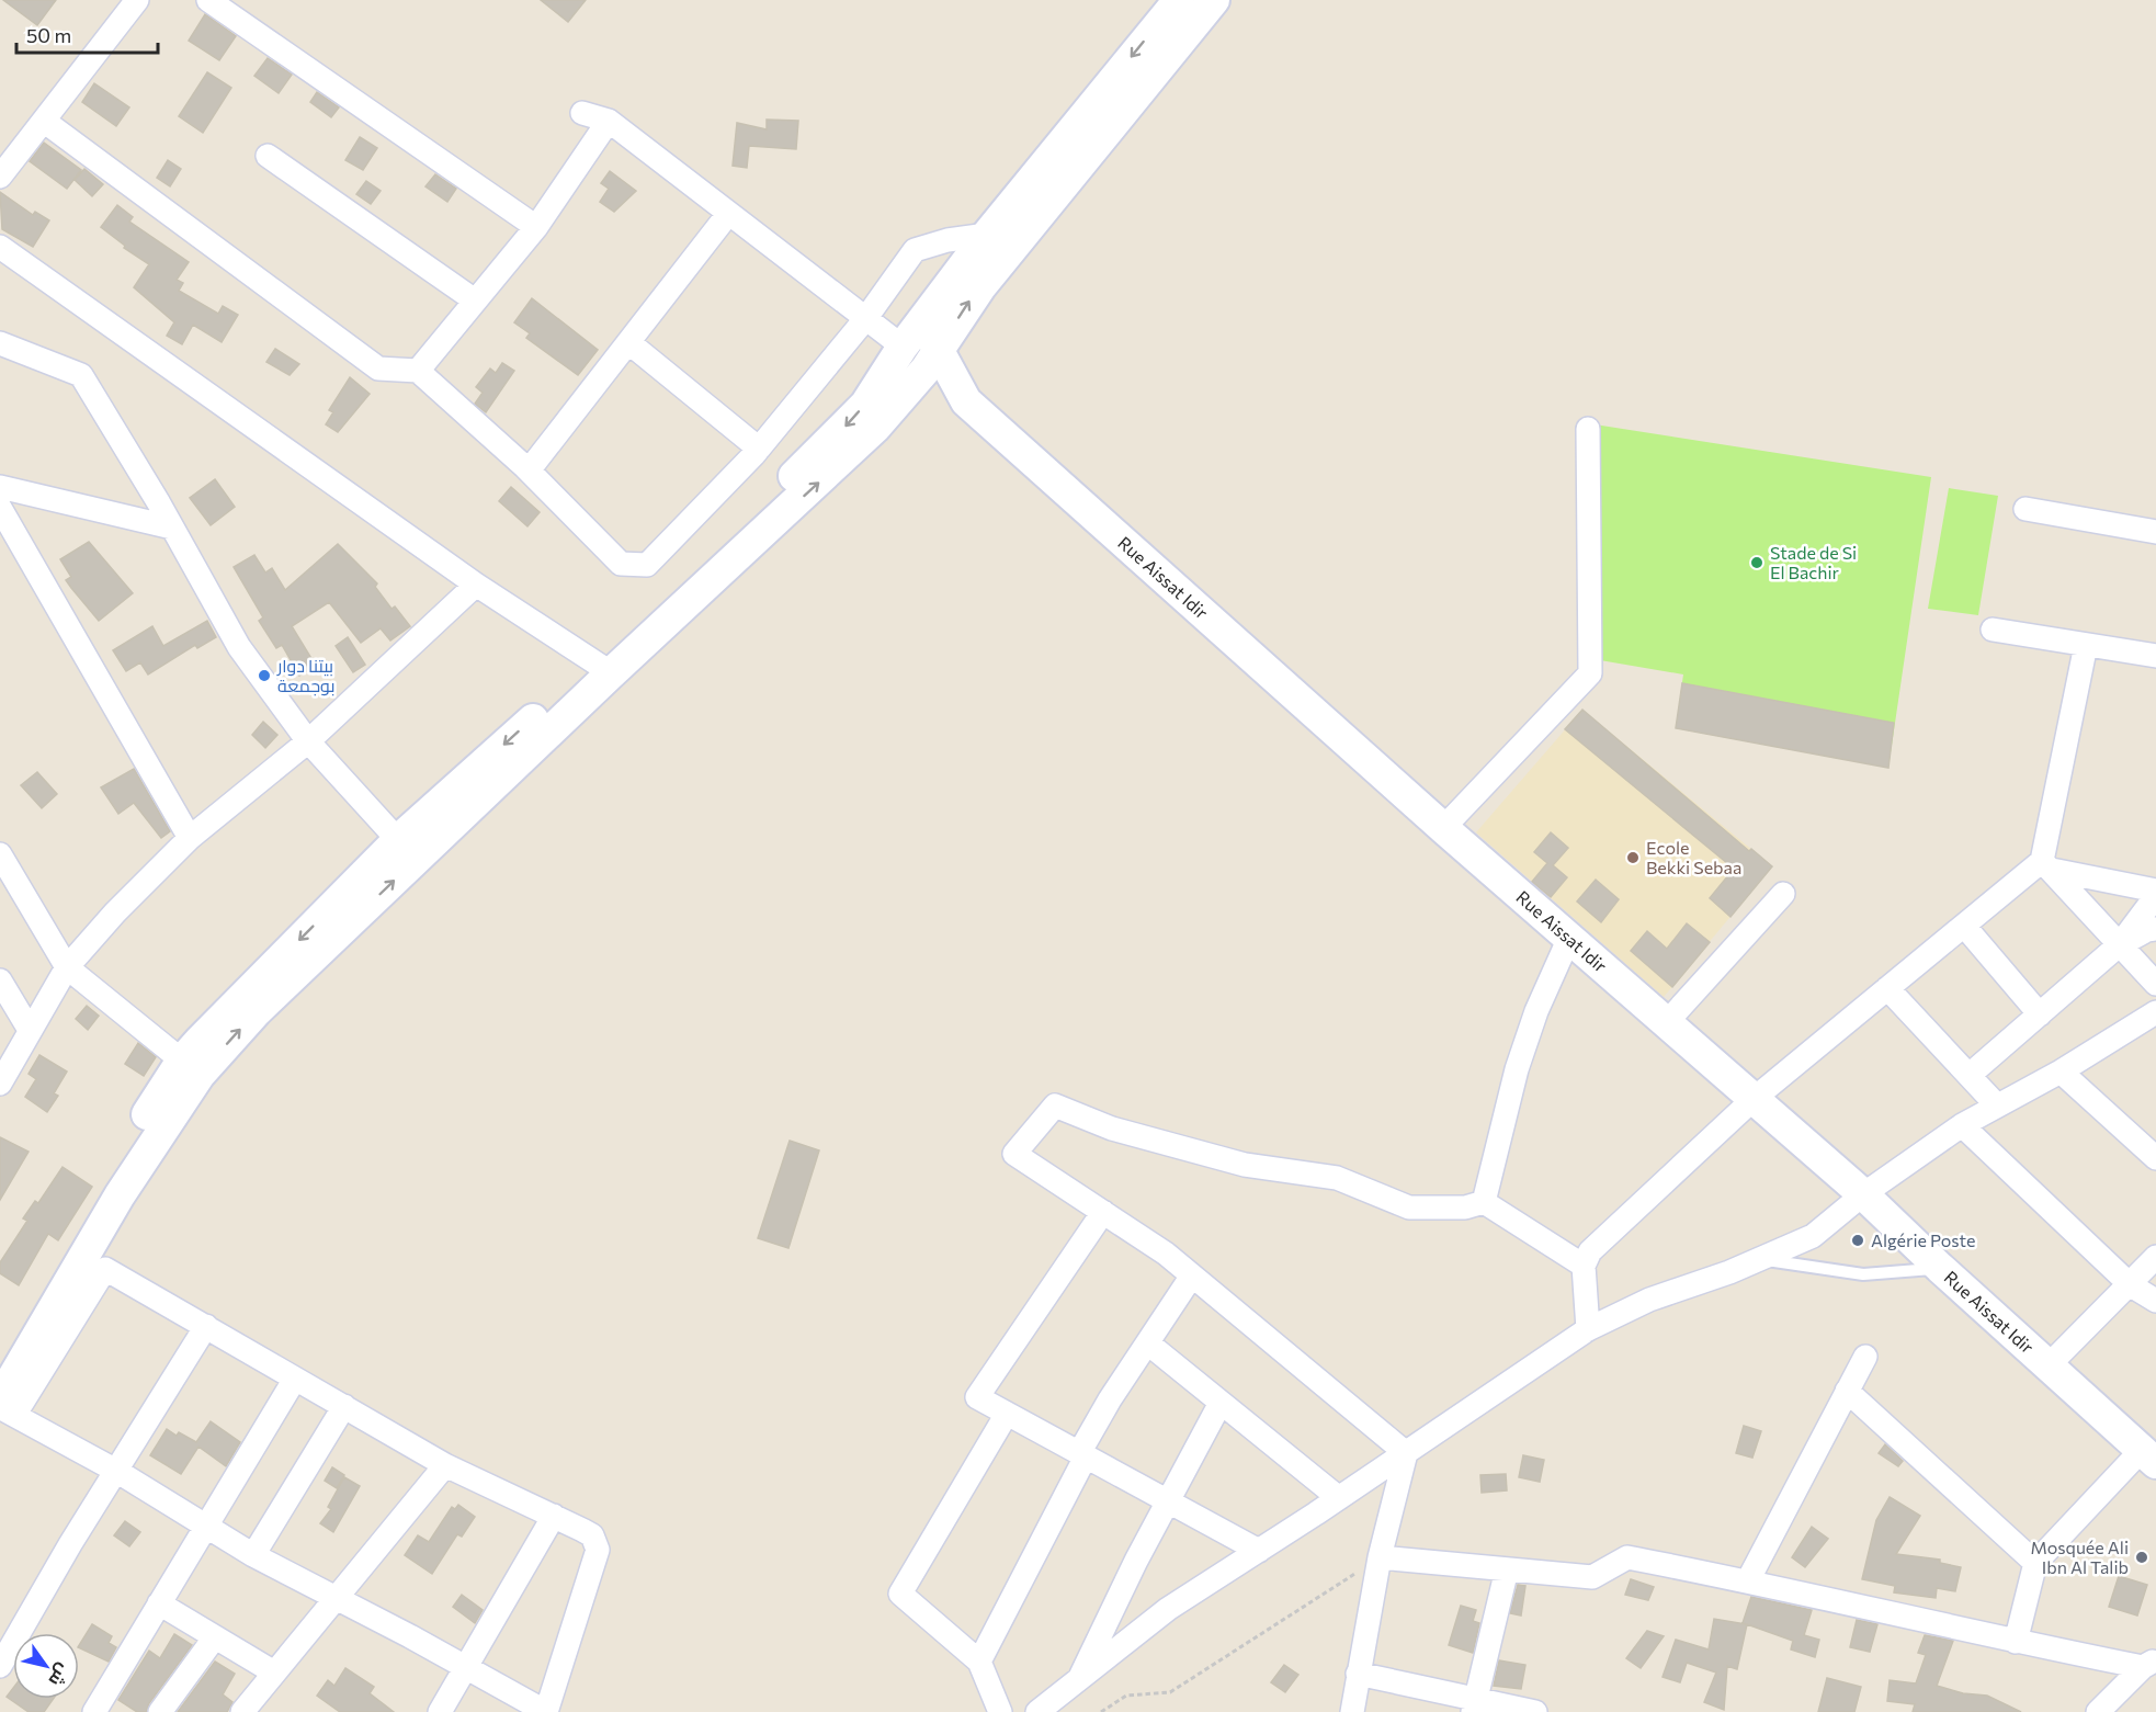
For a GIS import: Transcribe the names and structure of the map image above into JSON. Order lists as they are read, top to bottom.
{
  "streets": {
    "main road": ["Rue Aissat Idir"]
  },
  "places": [
    "Stade de Si El Bachir",
    "بيتنا دوار بوجمعة",
    "Ecole Bekki Sebaa",
    "Algérie Poste",
    "Mosquée Ali Ibn Al Talib"
  ],
  "scale_bar": "50 m",
  "north": "bottom right"
}
